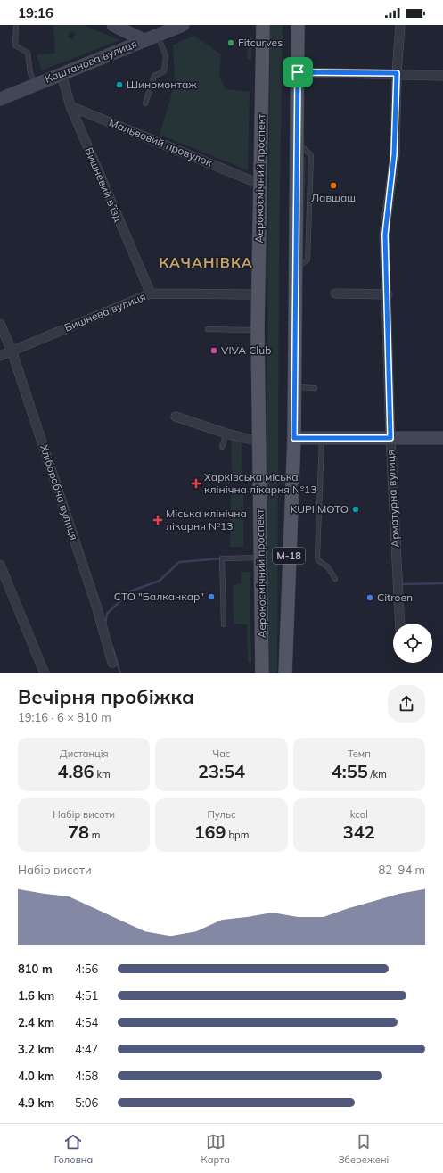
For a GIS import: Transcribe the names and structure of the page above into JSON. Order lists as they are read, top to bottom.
{
  "streets": {
    "main road": ["Аерокосмічний проспект", "М-18"],
    "street": [
      "Каштанова вулиця",
      "Мальвовий провулок",
      "Вишневий в’їзд",
      "Вишнева вулиця",
      "Хліборобна вулиця",
      "Арматурна вулиця"
    ]
  },
  "crossings": [
    ["Каштанова вулиця", "Вишневий в’їзд"],
    ["Мальвовий провулок", "Вишневий в’їзд"],
    ["Аерокосмічний проспект", "Вишнева вулиця"],
    ["Вишневий в’їзд", "Вишнева вулиця"],
    ["Вишнева вулиця", "Хліборобна вулиця"]
  ],
  "districts": ["КАЧАНІВКА"],
  "places": {
    "other": [
      "Fitcurves",
      "Шиномонтаж",
      "Лавшаш",
      "VIVA Club",
      "KUPI MOTO",
      "СТО \"Балканкар\"",
      "Citroen"
    ],
    "health": ["Харківська міська клінічна лікарня №13", "Міська клінічна лікарня №13"]
  },
  "page": {
    "status": "19:16",
    "heading": ["Вечірня пробіжка", "19:16 · 6 × 810 m"],
    "stats": [
      ["Дистанція", "4.86 km"],
      ["Час", "23:54"],
      ["Темп", "4:55 /km"],
      ["Набір висоти", "78 m"],
      ["Пульс", "169 bpm"],
      ["kcal", "342"]
    ],
    "chart": ["Набір висоти", "82–94 m"],
    "list": [
      {
        "name": "810 m",
        "note": "4:56"
      },
      {
        "name": "1.6 km",
        "note": "4:51"
      },
      {
        "name": "2.4 km",
        "note": "4:54"
      },
      {
        "name": "3.2 km",
        "note": "4:47"
      },
      {
        "name": "4.0 km",
        "note": "4:58"
      },
      {
        "name": "4.9 km",
        "note": "5:06"
      }
    ],
    "tabs": ["Головна", "Карта", "Збережені"]
  }
}
